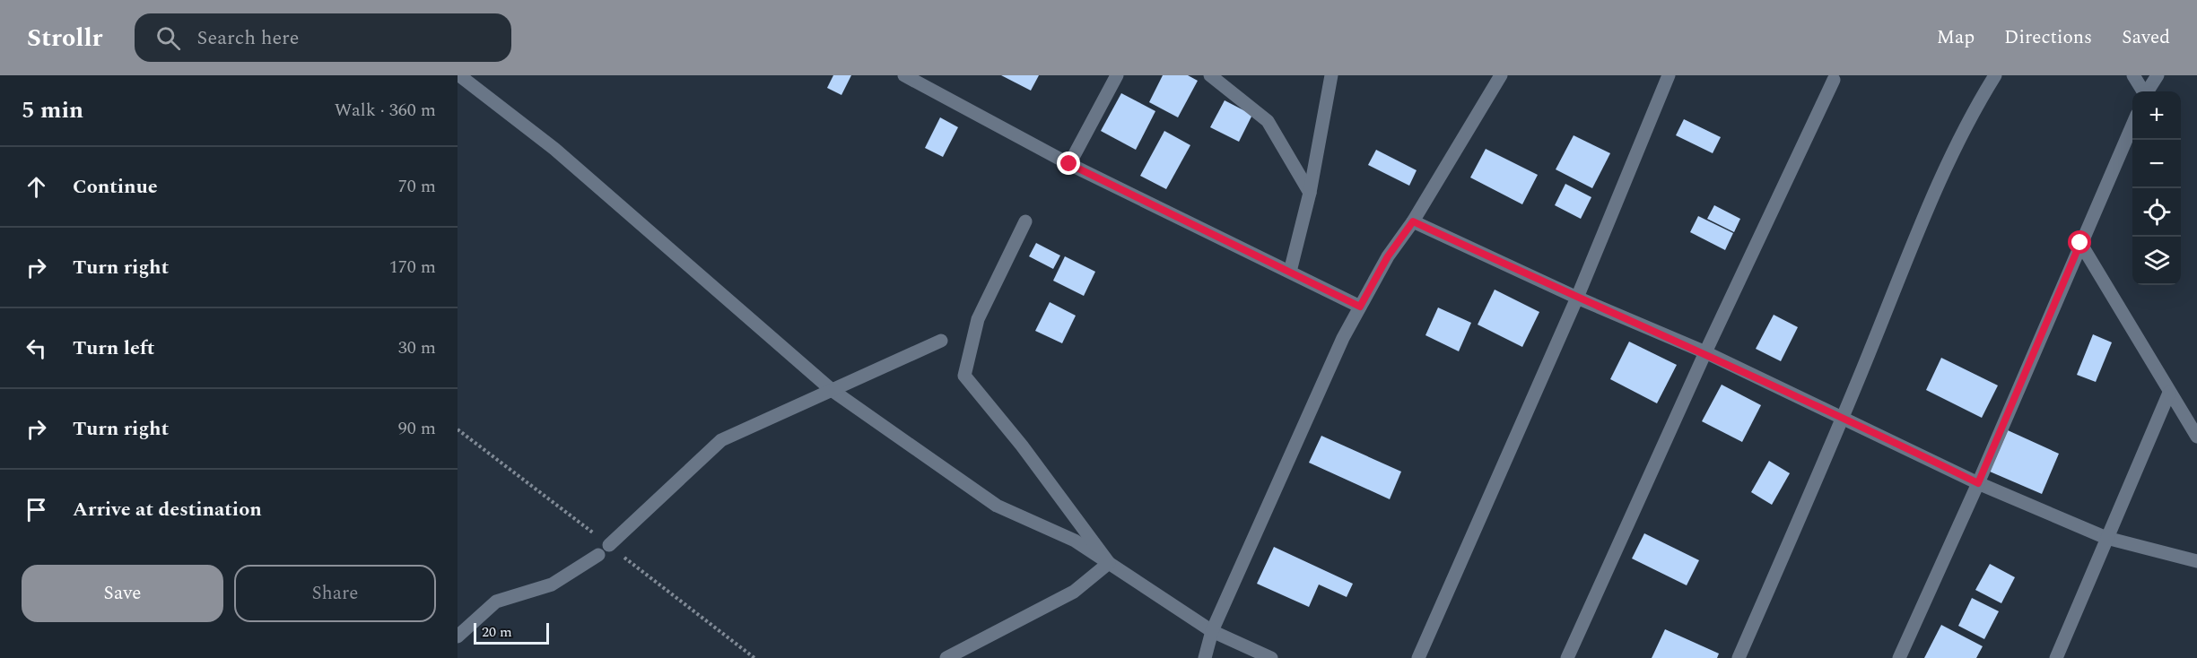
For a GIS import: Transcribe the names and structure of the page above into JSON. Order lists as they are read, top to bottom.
{
  "scale_bar": "20 m",
  "page": {
    "header": "Strollr",
    "search": "Search here",
    "nav": ["Map", "Directions", "Saved"],
    "heading": ["5 min", "Walk · 360 m"],
    "map_buttons": ["+", "−"],
    "list": [
      ["Continue", "70 m"],
      ["Turn right", "170 m"],
      ["Turn left", "30 m"],
      ["Turn right", "90 m"],
      "Arrive at destination"
    ],
    "buttons": ["Save", "Share"],
    "scale": "20 m"
  }
}
